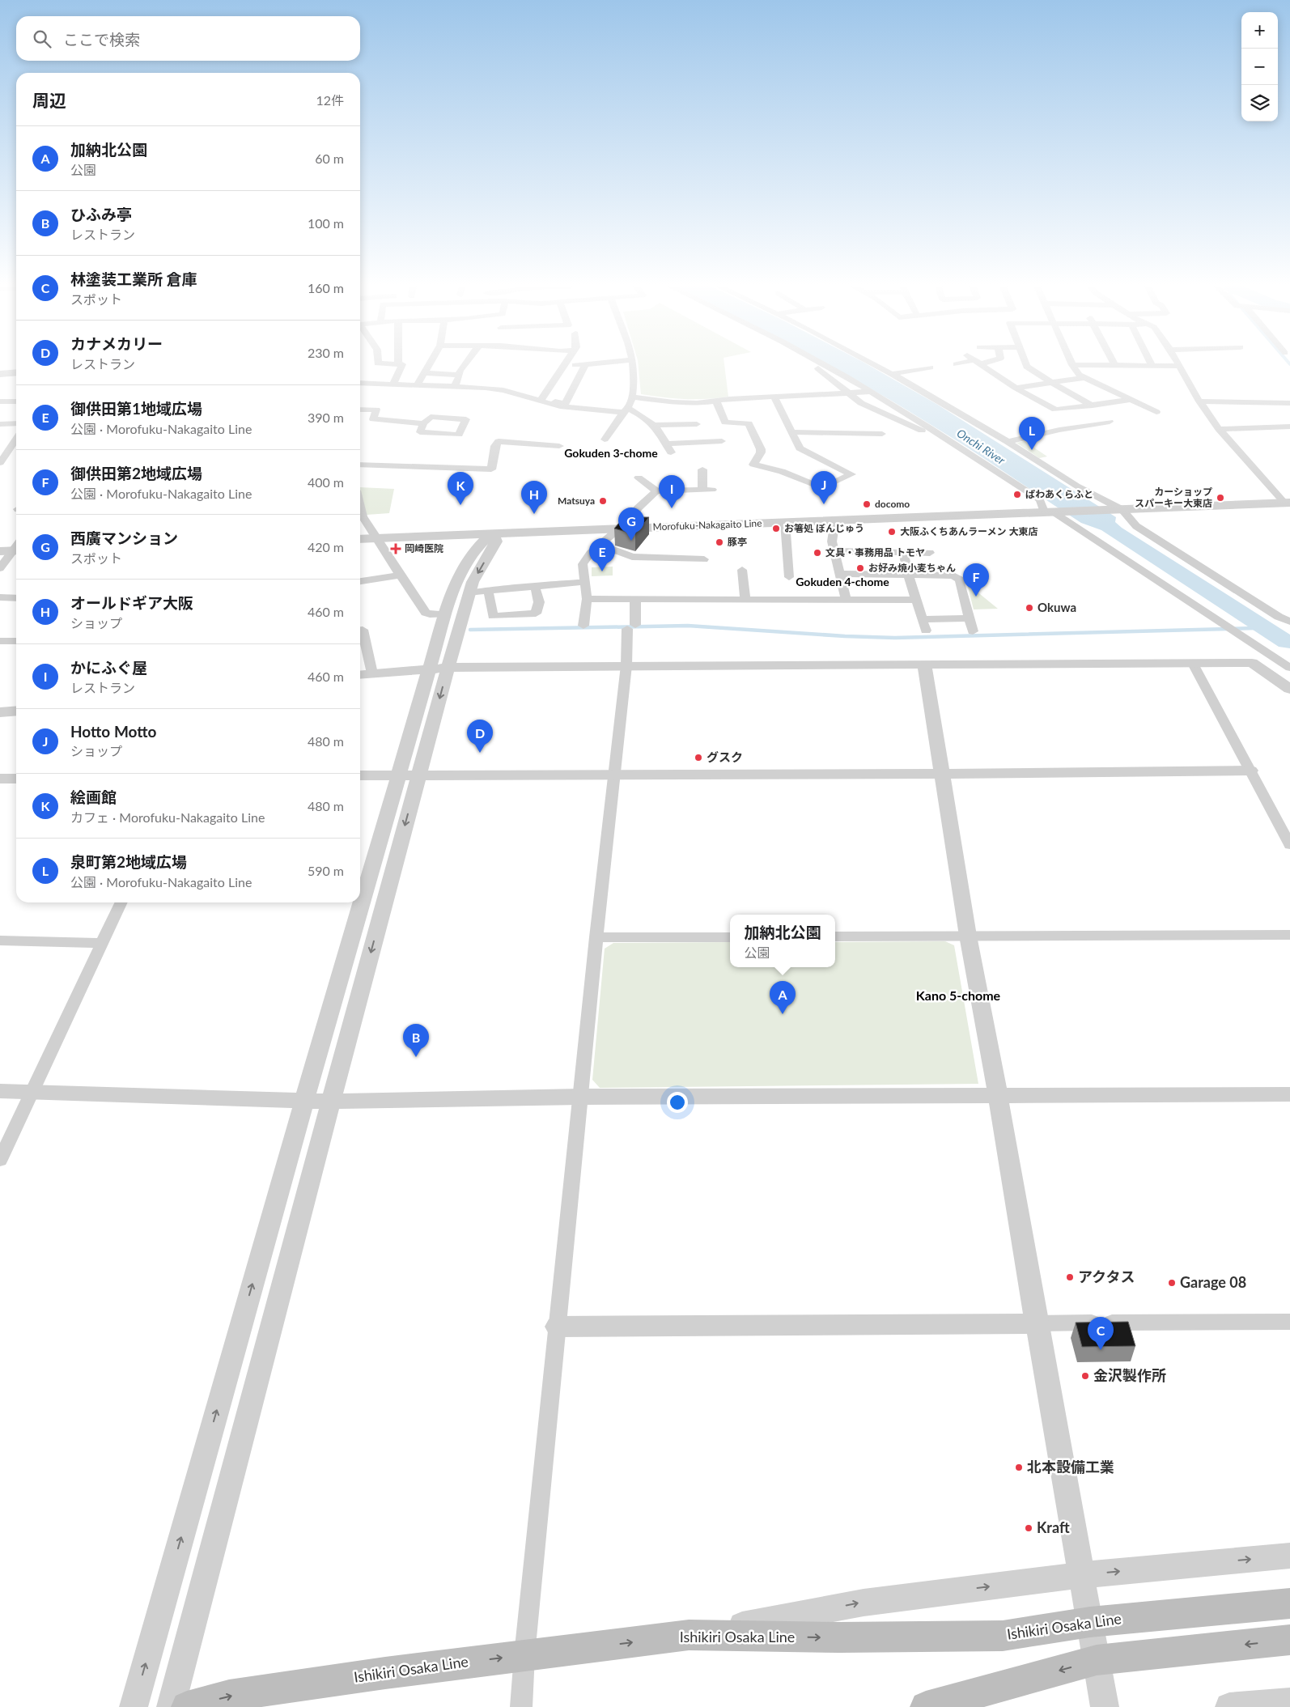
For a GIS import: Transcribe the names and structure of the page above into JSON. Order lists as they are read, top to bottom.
{
  "streets": {
    "main road": ["Ishikiri Osaka Line"],
    "street": ["Morofuku-Nakagaito Line"]
  },
  "one_way": ["Ishikiri Osaka Line"],
  "districts": ["Gokuden 3-chome", "Gokuden 4-chome", "Kano 5-chome"],
  "water": ["Onchi River"],
  "places": {
    "other": [
      "ぱわあくらふと",
      "カーショップ スパーキー大東店",
      "Matsuya",
      "docomo",
      "お箸処 ぼんじゅう",
      "大阪ふくちあんラーメン 大東店",
      "豚亭",
      "文具・事務用品 トモヤ",
      "お好み焼小麦ちゃん",
      "Okuwa",
      "グスク",
      "アクタス",
      "Garage 08",
      "金沢製作所",
      "北本設備工業",
      "Kraft"
    ],
    "health": ["岡崎医院"]
  },
  "page": {
    "map_buttons": ["+", "−"],
    "search": "ここで検索",
    "heading": ["周辺", "12件"],
    "list": [
      {
        "mark": "A",
        "name": "加納北公園",
        "note": "公園",
        "value": "60 m"
      },
      {
        "mark": "B",
        "name": "ひふみ亭",
        "note": "レストラン",
        "value": "100 m"
      },
      {
        "mark": "C",
        "name": "林塗装工業所 倉庫",
        "note": "スポット",
        "value": "160 m"
      },
      {
        "mark": "D",
        "name": "カナメカリー",
        "note": "レストラン",
        "value": "230 m"
      },
      {
        "mark": "E",
        "name": "御供田第1地域広場",
        "note": "公園 · Morofuku-Nakagaito Line",
        "value": "390 m"
      },
      {
        "mark": "F",
        "name": "御供田第2地域広場",
        "note": "公園 · Morofuku-Nakagaito Line",
        "value": "400 m"
      },
      {
        "mark": "G",
        "name": "西廣マンション",
        "note": "スポット",
        "value": "420 m"
      },
      {
        "mark": "H",
        "name": "オールドギア大阪",
        "note": "ショップ",
        "value": "460 m"
      },
      {
        "mark": "I",
        "name": "かにふぐ屋",
        "note": "レストラン",
        "value": "460 m"
      },
      {
        "mark": "J",
        "name": "Hotto Motto",
        "note": "ショップ",
        "value": "480 m"
      },
      {
        "mark": "K",
        "name": "絵画館",
        "note": "カフェ · Morofuku-Nakagaito Line",
        "value": "480 m"
      },
      {
        "mark": "L",
        "name": "泉町第2地域広場",
        "note": "公園 · Morofuku-Nakagaito Line",
        "value": "590 m"
      }
    ],
    "pins": [
      "L",
      "J",
      "K",
      "I",
      "H",
      "G",
      "E",
      "F",
      "D",
      "A",
      "B",
      "C"
    ],
    "popup": ["加納北公園", "公園"]
  }
}
